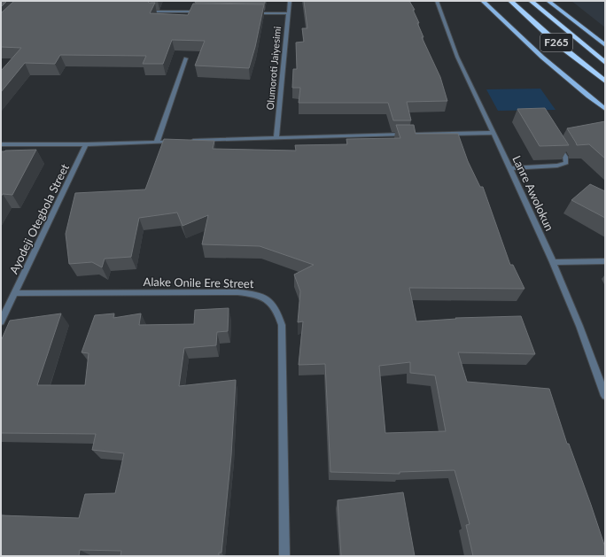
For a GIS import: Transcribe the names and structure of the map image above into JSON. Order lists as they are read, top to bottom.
{
  "streets": {
    "highway": ["F265"],
    "street": [
      "Olumoroti Jaiyesimi",
      "Lanre Awolokun",
      "Ayodeji Otegbola Street",
      "Alake Onile Ere Street"
    ]
  },
  "crossings": [
    ["Ayodeji Otegbola Street", "Alake Onile Ere Street"]
  ]
}
